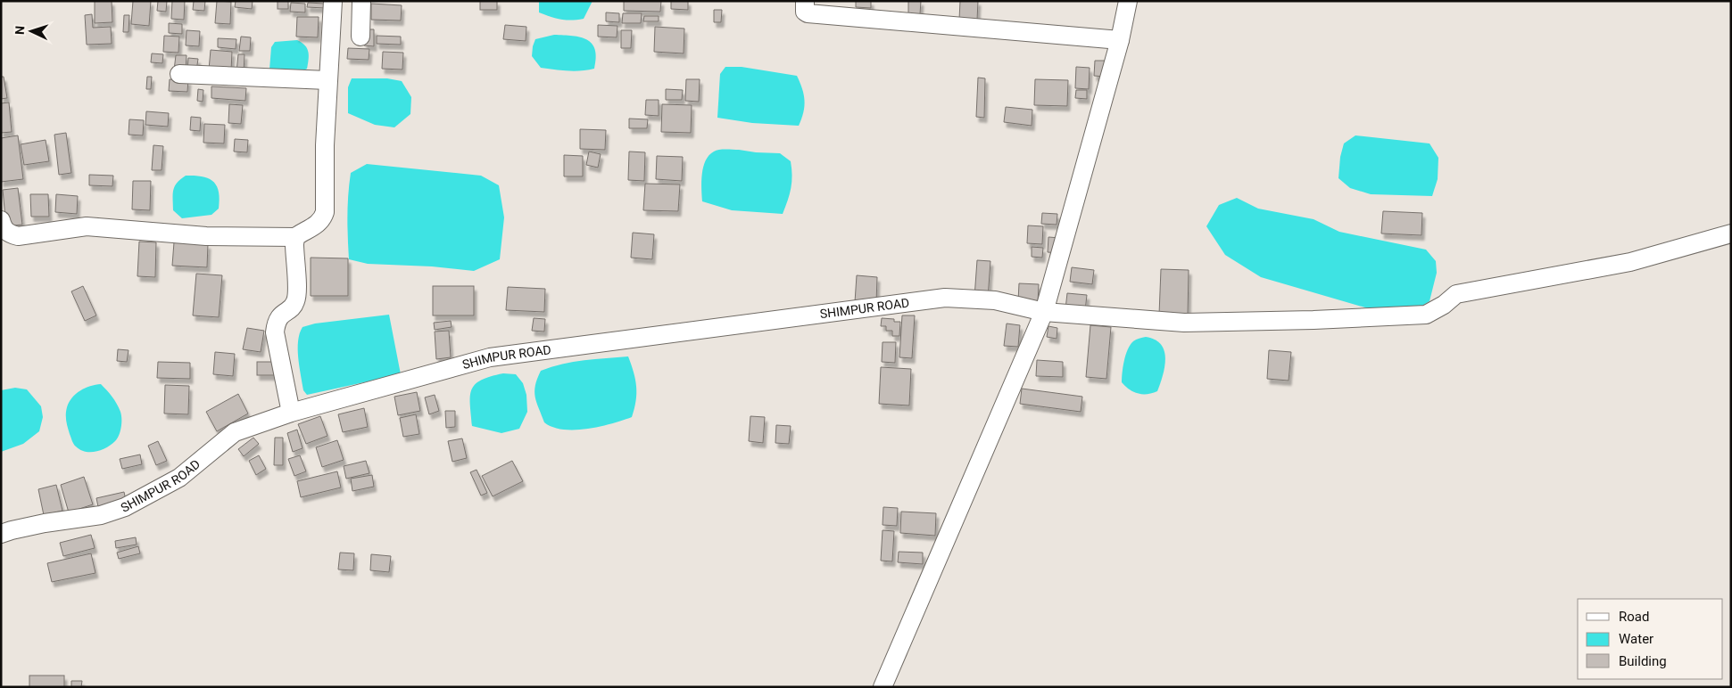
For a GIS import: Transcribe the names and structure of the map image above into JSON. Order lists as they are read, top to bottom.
{
  "streets": {
    "street": ["SHIMPUR ROAD"]
  },
  "legend": ["Road", "Water", "Building"],
  "north": "left"
}
